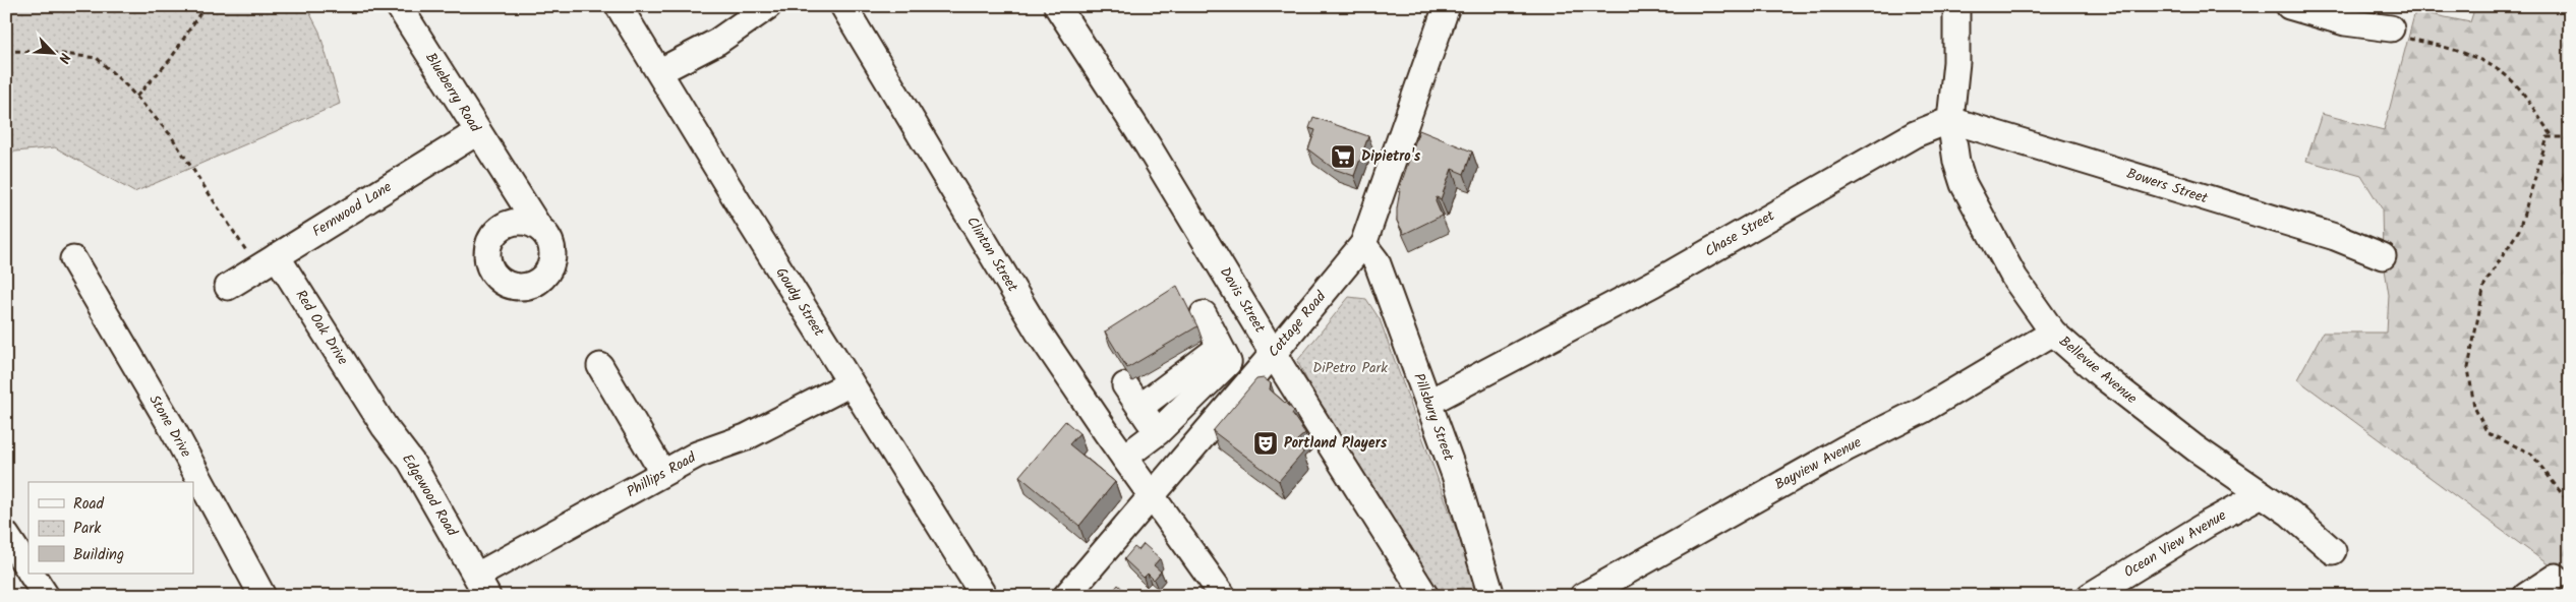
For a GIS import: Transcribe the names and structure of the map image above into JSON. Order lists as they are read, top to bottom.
{
  "streets": {
    "street": [
      "Blueberry Road",
      "Bowers Street",
      "Fernwood Lane",
      "Chase Street",
      "Clinton Street",
      "Davis Street",
      "Goudy Street",
      "Cottage Road",
      "Red Oak Drive",
      "Bellevue Avenue",
      "Pillsbury Street",
      "Stone Drive",
      "Bayview Avenue",
      "Phillips Road",
      "Edgewood Road",
      "Ocean View Avenue"
    ]
  },
  "crossings": [
    ["Blueberry Road", "Fernwood Lane"],
    ["Bowers Street", "Chase Street"],
    ["Bowers Street", "Bellevue Avenue"],
    ["Fernwood Lane", "Red Oak Drive"],
    ["Chase Street", "Bellevue Avenue"],
    ["Chase Street", "Pillsbury Street"],
    ["Clinton Street", "Cottage Road"],
    ["Davis Street", "Cottage Road"],
    ["Goudy Street", "Phillips Road"],
    ["Cottage Road", "Pillsbury Street"],
    ["Red Oak Drive", "Edgewood Road"],
    ["Bellevue Avenue", "Bayview Avenue"],
    ["Bellevue Avenue", "Ocean View Avenue"],
    ["Phillips Road", "Edgewood Road"]
  ],
  "parks": ["DiPetro Park"],
  "places": {
    "supermarket": ["Dipietro's"],
    "theatre": ["Portland Players"]
  },
  "legend": ["Road", "Park", "Building"],
  "north": "bottom right"
}
